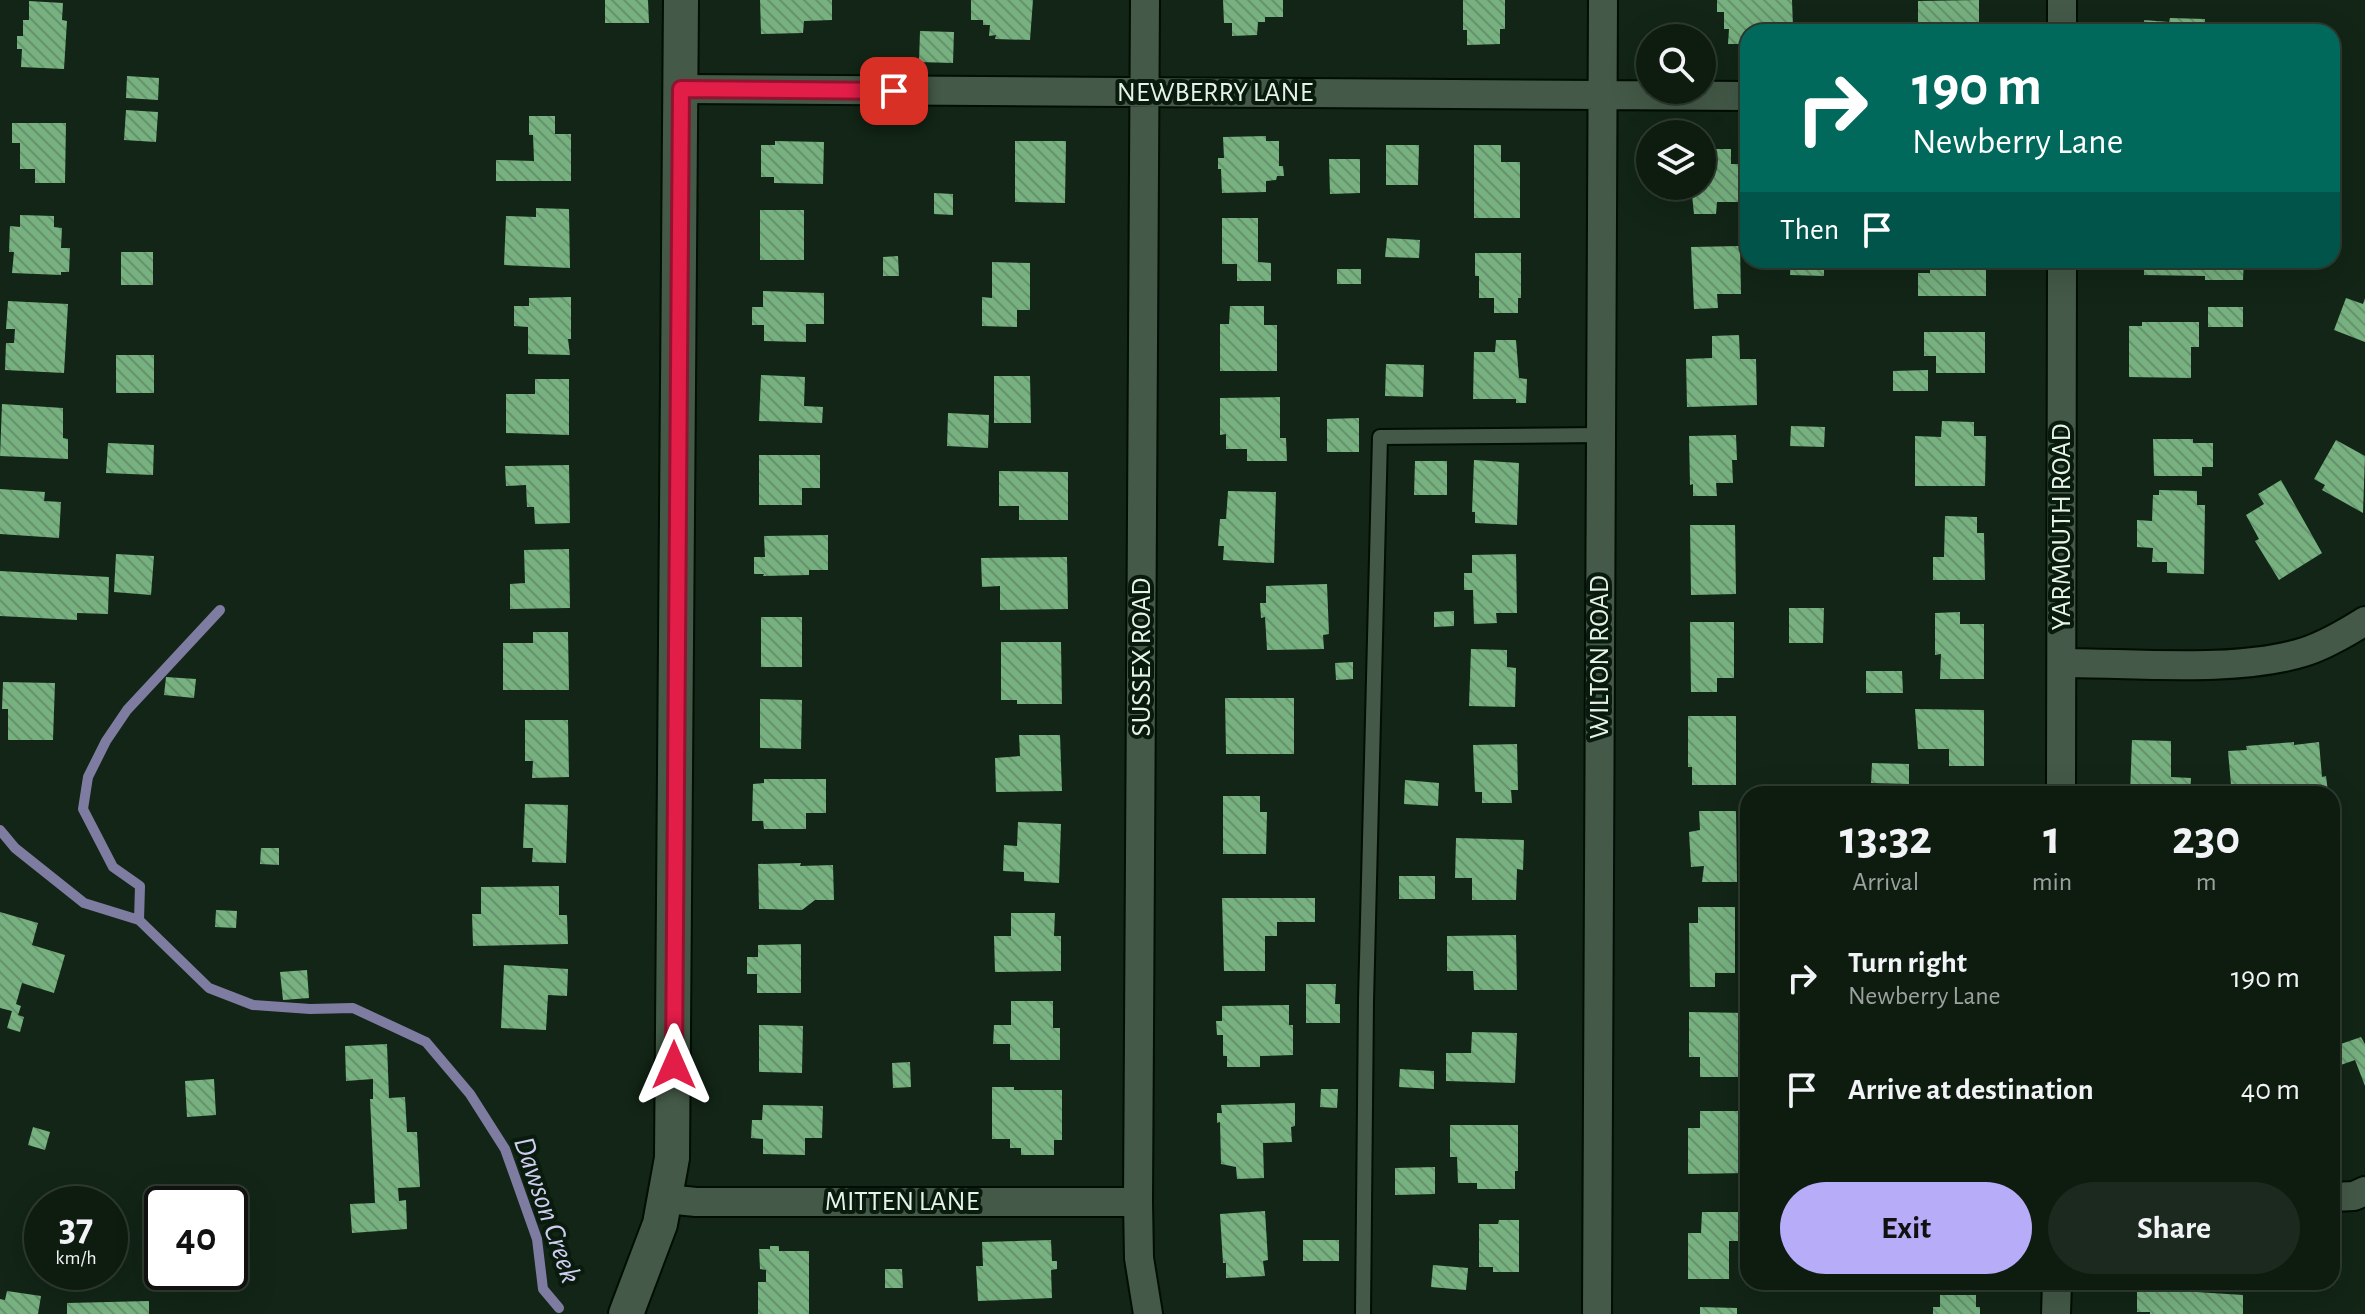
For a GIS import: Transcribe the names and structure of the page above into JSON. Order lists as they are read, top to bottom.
{
  "streets": {
    "street": [
      "NEWBERRY LANE",
      "YARMOUTH ROAD",
      "SUSSEX ROAD",
      "WILTON ROAD",
      "MITTEN LANE"
    ]
  },
  "crossings": [
    ["NEWBERRY LANE", "SUSSEX ROAD"],
    ["NEWBERRY LANE", "WILTON ROAD"],
    ["SUSSEX ROAD", "MITTEN LANE"]
  ],
  "water": ["Dawson Creek"],
  "page": {
    "turn": ["190 m", "Newberry Lane"],
    "then": "Then",
    "eta": [
      "13:32",
      "Arrival",
      "1",
      "min",
      "230",
      "m"
    ],
    "list": [
      {
        "name": "Turn right",
        "note": "Newberry Lane",
        "value": "190 m"
      },
      {
        "name": "Arrive at destination",
        "value": "40 m"
      }
    ],
    "buttons": ["Exit", "Share"],
    "speed": "37 km/h",
    "limit": "40"
  }
}
